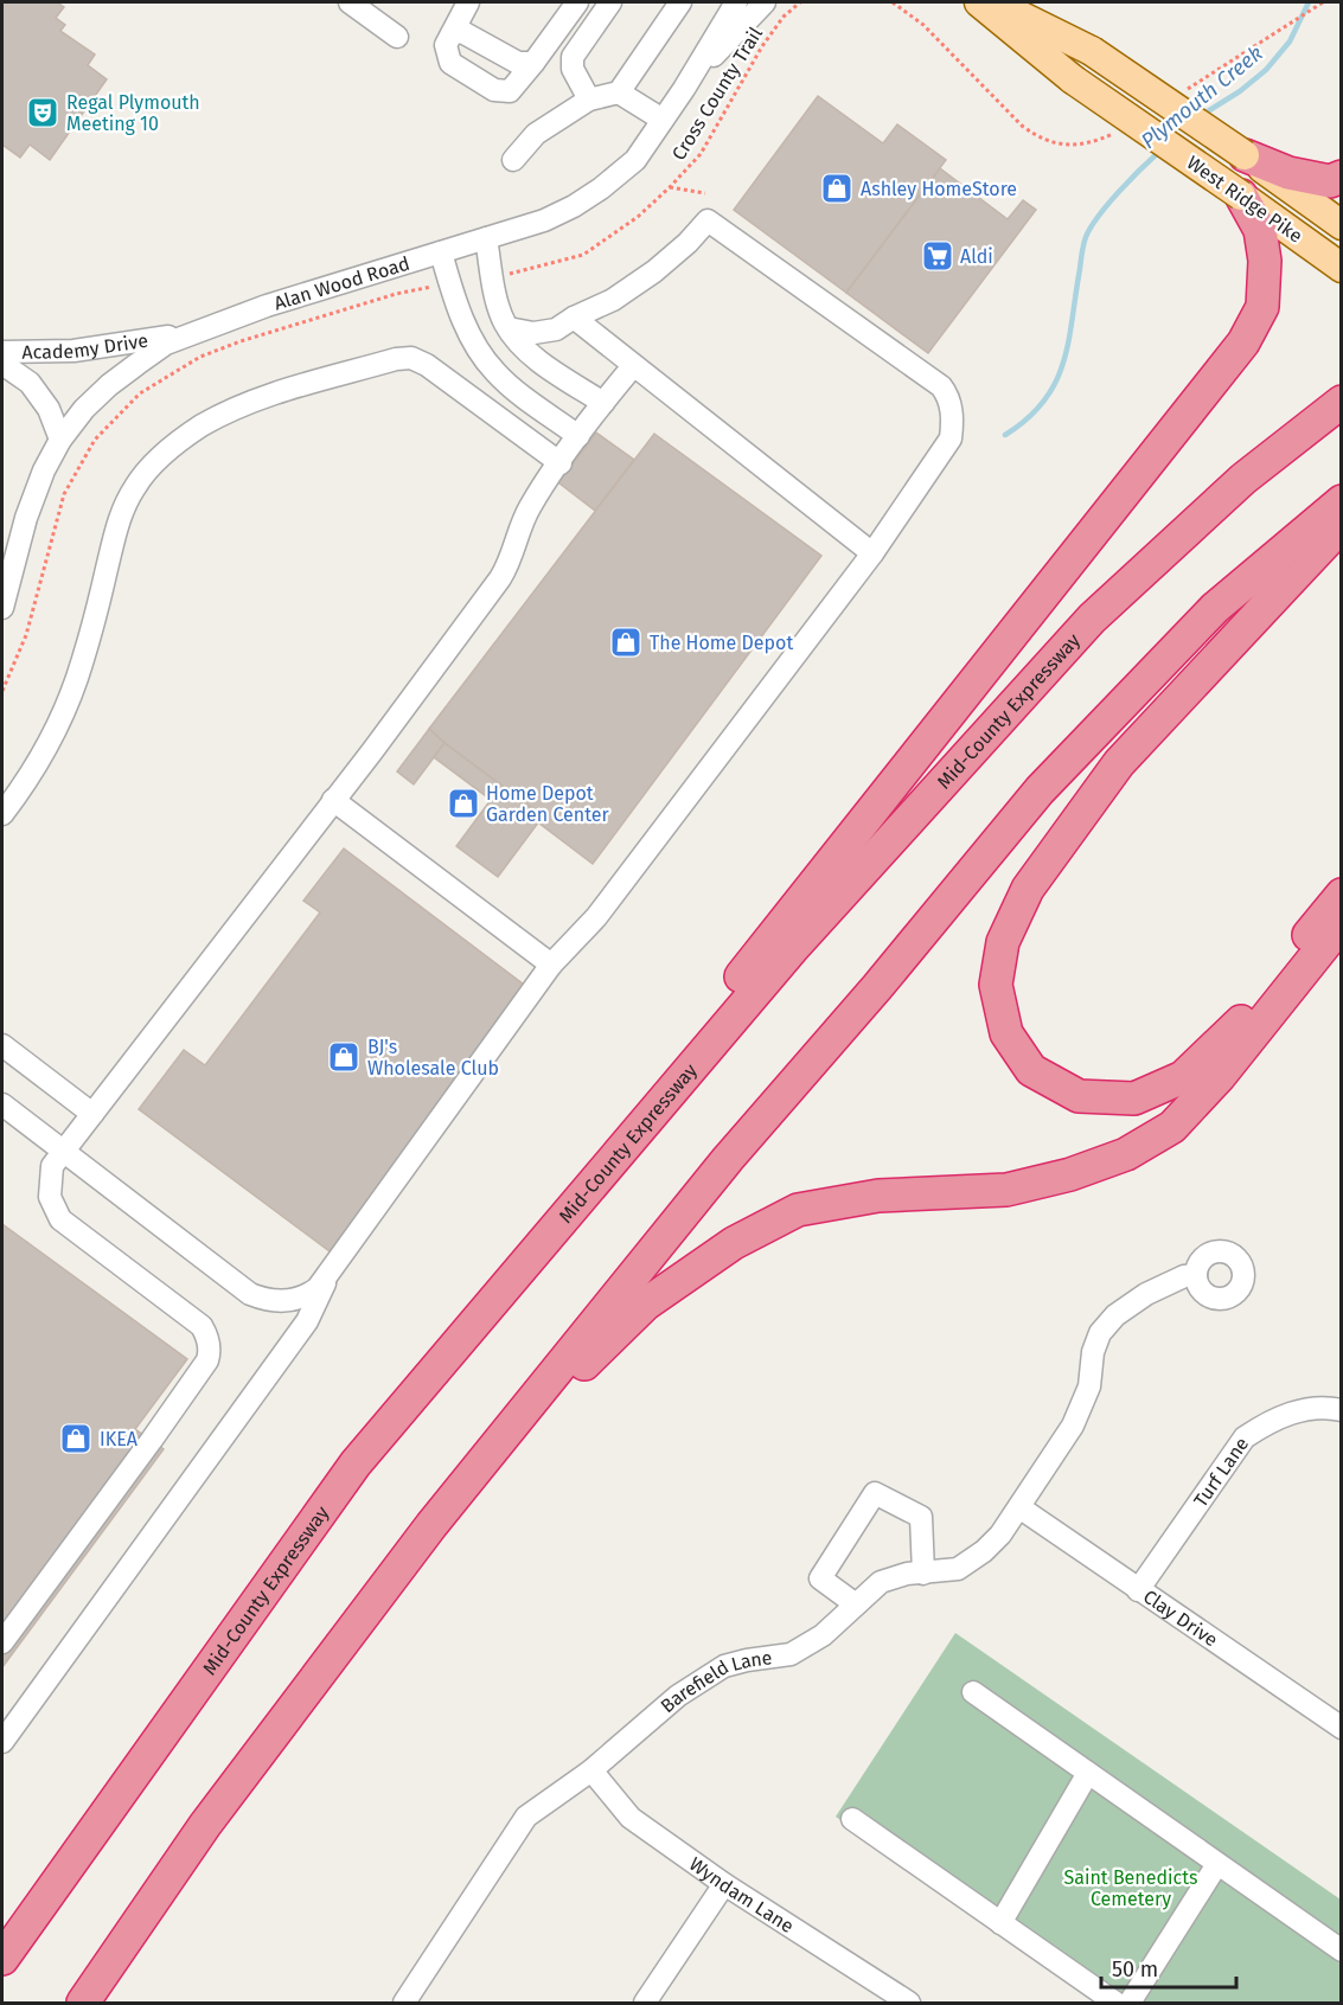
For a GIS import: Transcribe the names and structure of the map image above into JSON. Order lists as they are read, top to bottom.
{
  "streets": {
    "highway": ["Mid-County Expressway"],
    "main road": ["West Ridge Pike"],
    "street": [
      "Alan Wood Road",
      "Academy Drive",
      "Turf Lane",
      "Clay Drive",
      "Barefield Lane",
      "Wyndam Lane"
    ],
    "path": ["Cross County Trail"]
  },
  "crossings": [
    ["Alan Wood Road", "Academy Drive"],
    ["Turf Lane", "Clay Drive"],
    ["Clay Drive", "Barefield Lane"],
    ["Barefield Lane", "Wyndam Lane"]
  ],
  "water": ["Plymouth Creek"],
  "parks": ["Saint Benedicts Cemetery"],
  "places": {
    "theatre": ["Regal Plymouth Meeting 10"],
    "shop": [
      "Ashley HomeStore",
      "The Home Depot",
      "Home Depot Garden Center",
      "BJ's Wholesale Club",
      "IKEA"
    ],
    "supermarket": ["Aldi"]
  },
  "scale_bar": "50 m"
}
